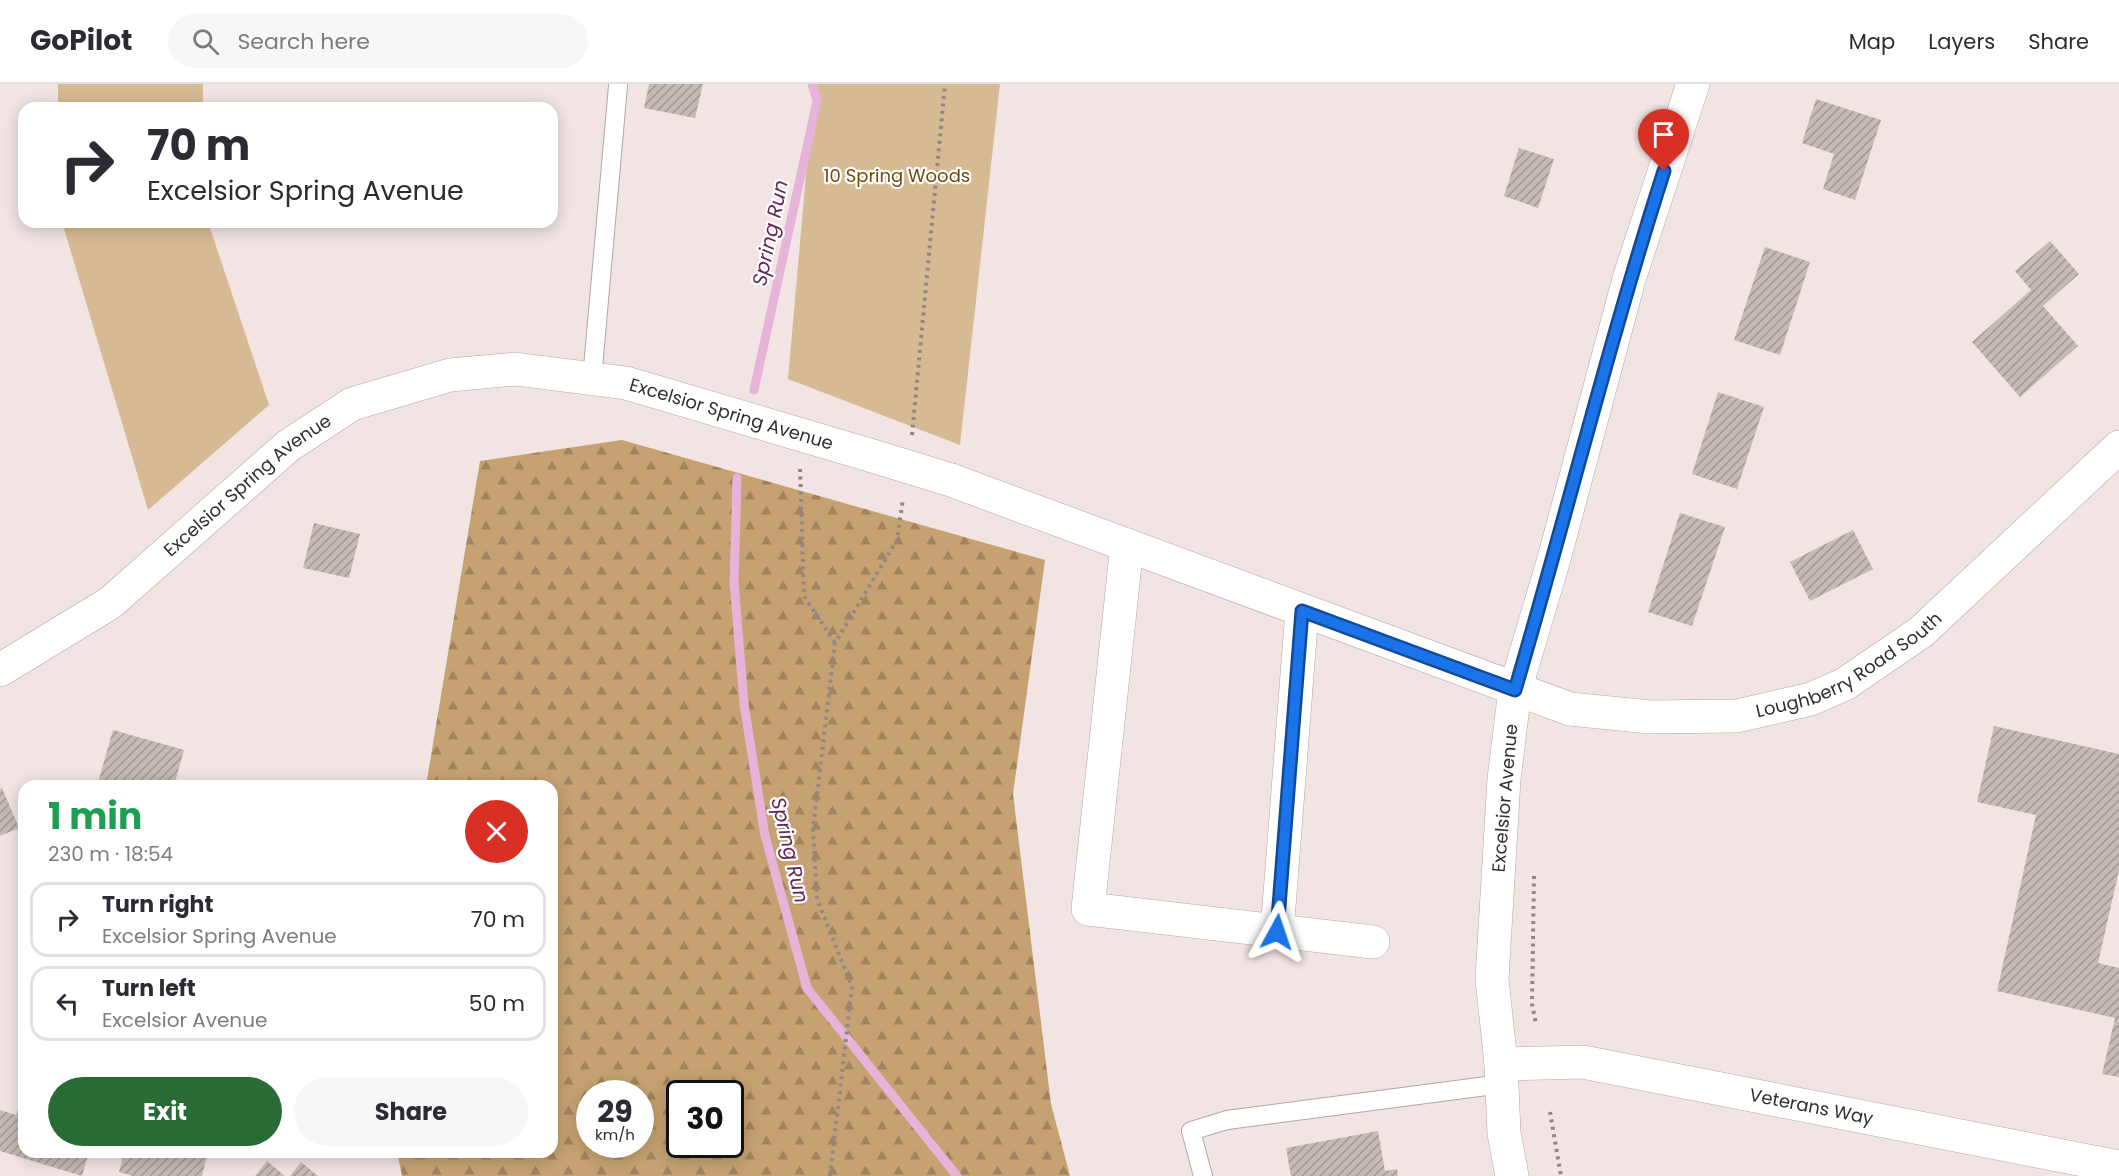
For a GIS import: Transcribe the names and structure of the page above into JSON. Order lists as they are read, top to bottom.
{
  "streets": {
    "street": [
      "Excelsior Spring Avenue",
      "Loughberry Road South",
      "Excelsior Avenue",
      "Veterans Way"
    ]
  },
  "crossings": [
    ["Excelsior Spring Avenue", "Loughberry Road South"],
    ["Excelsior Spring Avenue", "Excelsior Avenue"],
    ["Loughberry Road South", "Excelsior Avenue"],
    ["Excelsior Avenue", "Veterans Way"]
  ],
  "water": ["Spring Run"],
  "parks": ["10 Spring Woods"],
  "page": {
    "header": "GoPilot",
    "search": "Search here",
    "nav": ["Map", "Layers", "Share"],
    "turn": ["70 m", "Excelsior Spring Avenue"],
    "heading": ["1 min", "230 m · 18:54"],
    "list": [
      {
        "name": "Turn right",
        "note": "Excelsior Spring Avenue",
        "value": "70 m"
      },
      {
        "name": "Turn left",
        "note": "Excelsior Avenue",
        "value": "50 m"
      }
    ],
    "buttons": ["Exit", "Share"],
    "speed": "29 km/h",
    "limit": "30"
  }
}
